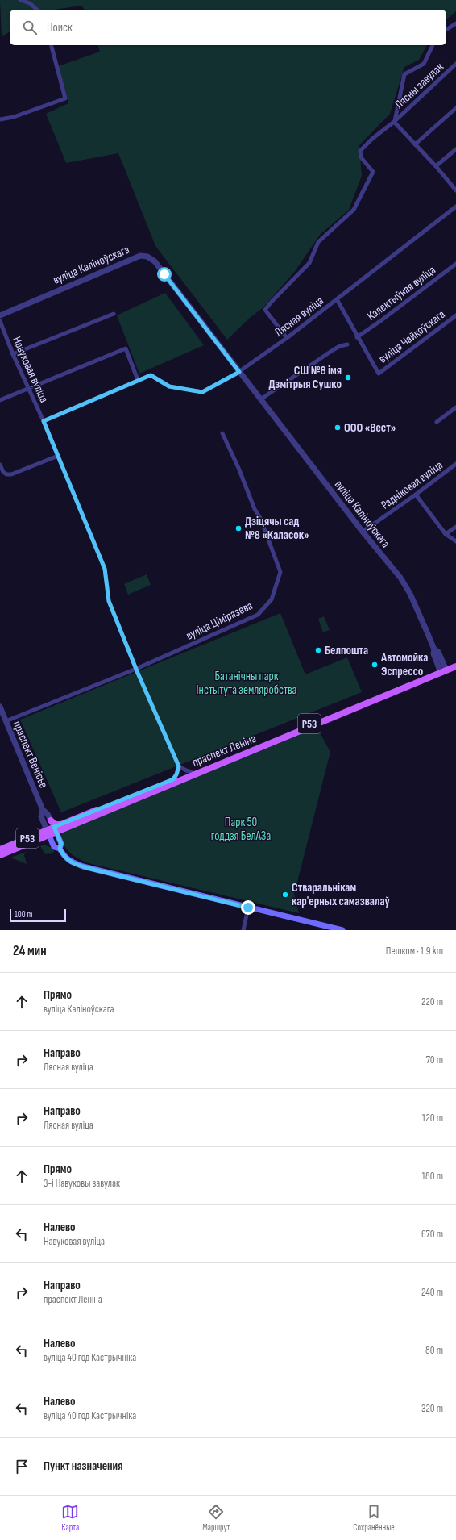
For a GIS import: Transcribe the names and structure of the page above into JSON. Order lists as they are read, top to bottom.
{
  "streets": {
    "main road": ["Р53", "праспект Леніна"],
    "street": [
      "Лясны завулак",
      "вуліца Каліноўскага",
      "Калектыўная вуліца",
      "Лясная вуліца",
      "вуліца Чайкоўскага",
      "Навуковая вуліца",
      "Радніковая вуліца",
      "вуліца Ціміразева",
      "праспект Венісье"
    ]
  },
  "crossings": [
    ["Лясны завулак", "Лясная вуліца"],
    ["вуліца Каліноўскага", "Лясная вуліца"],
    ["вуліца Каліноўскага", "Радніковая вуліца"],
    ["вуліца Каліноўскага", "праспект Леніна"],
    ["Калектыўная вуліца", "вуліца Чайкоўскага"],
    ["Навуковая вуліца", "вуліца Ціміразева"],
    ["вуліца Ціміразева", "праспект Венісье"],
    ["праспект Леніна", "праспект Венісье"]
  ],
  "parks": ["Батанічны парк Інстытута земляробства", "Парк 50 годдзя БелАЗа"],
  "places": [
    "СШ №8 імя Дзмітрыя Сушко",
    "ООО «Вест»",
    "Дзіцячы сад №8 «Каласок»",
    "Белпошта",
    "Автомойка Эспрессо",
    "Стваральнікам карʼерных самазвалаў"
  ],
  "scale_bar": "100 m",
  "page": {
    "search": "Поиск",
    "scale": "100 m",
    "heading": ["24 мин", "Пешком · 1.9 km"],
    "list": [
      ["Прямо", "вуліца Каліноўскага", "220 m"],
      ["Направо", "Лясная вуліца", "70 m"],
      ["Направо", "Лясная вуліца", "120 m"],
      ["Прямо", "3-і Навуковы завулак", "180 m"],
      ["Налево", "Навуковая вуліца", "670 m"],
      ["Направо", "праспект Леніна", "240 m"],
      ["Налево", "вуліца 40 год Кастрычніка", "80 m"],
      ["Налево", "вуліца 40 год Кастрычніка", "320 m"],
      "Пункт назначения"
    ],
    "nav": ["Карта", "Маршрут", "Сохранённые"]
  }
}
